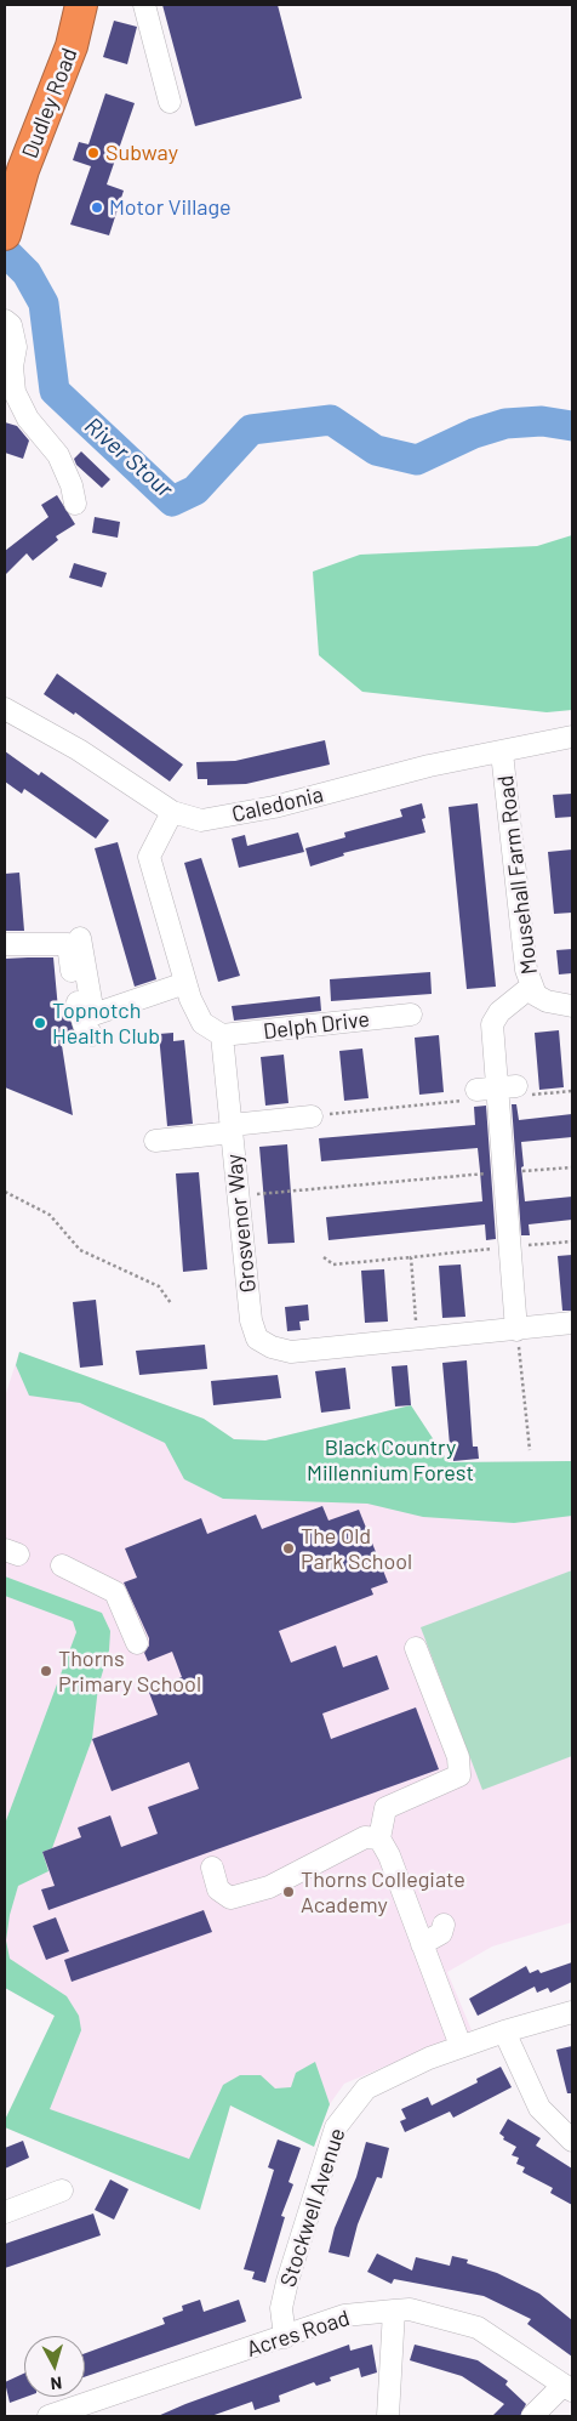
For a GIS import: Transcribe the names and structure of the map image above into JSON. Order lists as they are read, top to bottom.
{
  "streets": {
    "highway": ["Dudley Road"],
    "street": [
      "Caledonia",
      "Mousehall Farm Road",
      "Delph Drive",
      "Grosvenor Way",
      "Stockwell Avenue",
      "Acres Road"
    ]
  },
  "crossings": [
    ["Caledonia", "Mousehall Farm Road"],
    ["Delph Drive", "Grosvenor Way"],
    ["Stockwell Avenue", "Acres Road"]
  ],
  "water": ["River Stour"],
  "parks": ["Black Country Millennium Forest"],
  "places": [
    "Subway",
    "Motor Village",
    "Topnotch Health Club",
    "The Old Park School",
    "Thorns Primary School",
    "Thorns Collegiate Academy"
  ],
  "north": "bottom"
}
